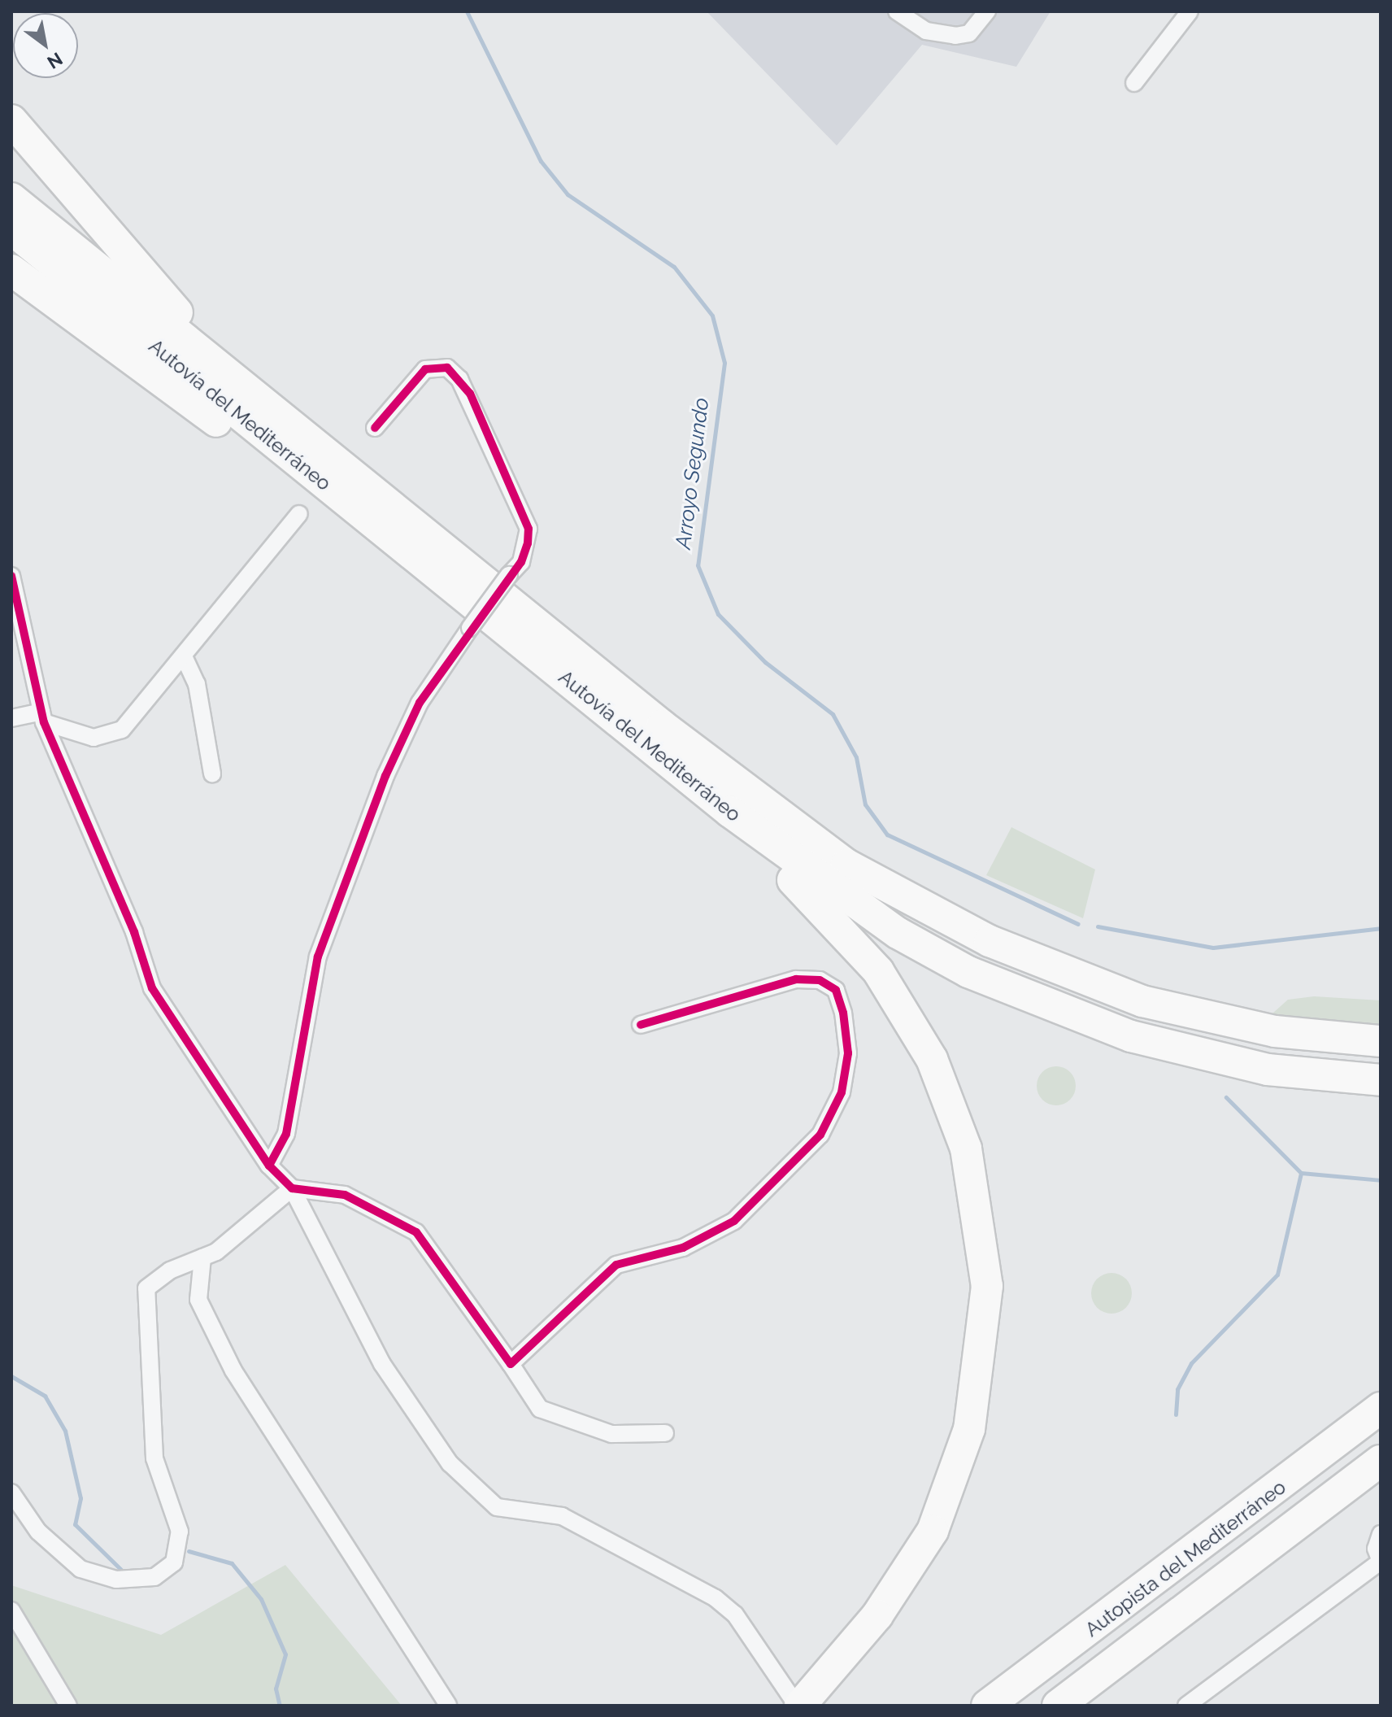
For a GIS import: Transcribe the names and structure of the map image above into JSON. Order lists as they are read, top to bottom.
{
  "streets": {
    "highway": ["Autovía del Mediterráneo", "Autopista del Mediterráneo"]
  },
  "water": ["Arroyo Segundo"],
  "north": "bottom right"
}
